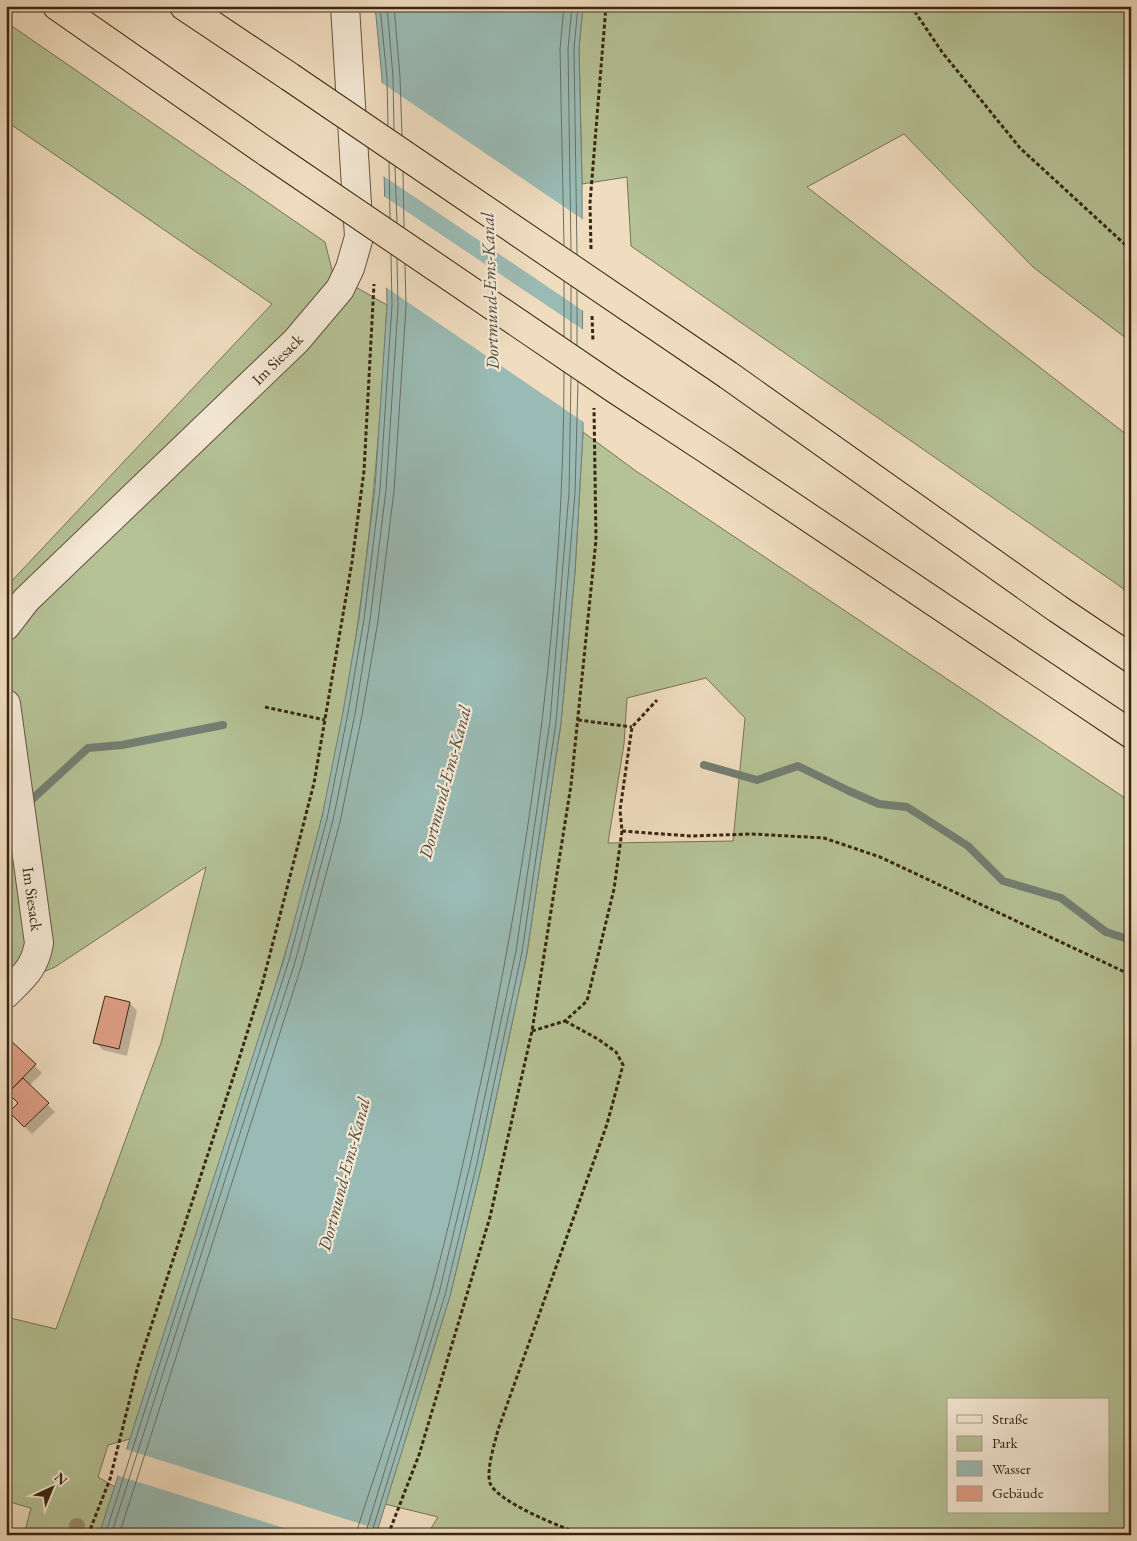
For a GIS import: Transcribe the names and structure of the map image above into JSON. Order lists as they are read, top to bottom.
{
  "streets": {
    "street": ["Im Siesack"]
  },
  "water": ["Dortmund-Ems-Kanal"],
  "legend": [
    "Straße",
    "Park",
    "Wasser",
    "Gebäude"
  ],
  "north": "top right"
}
